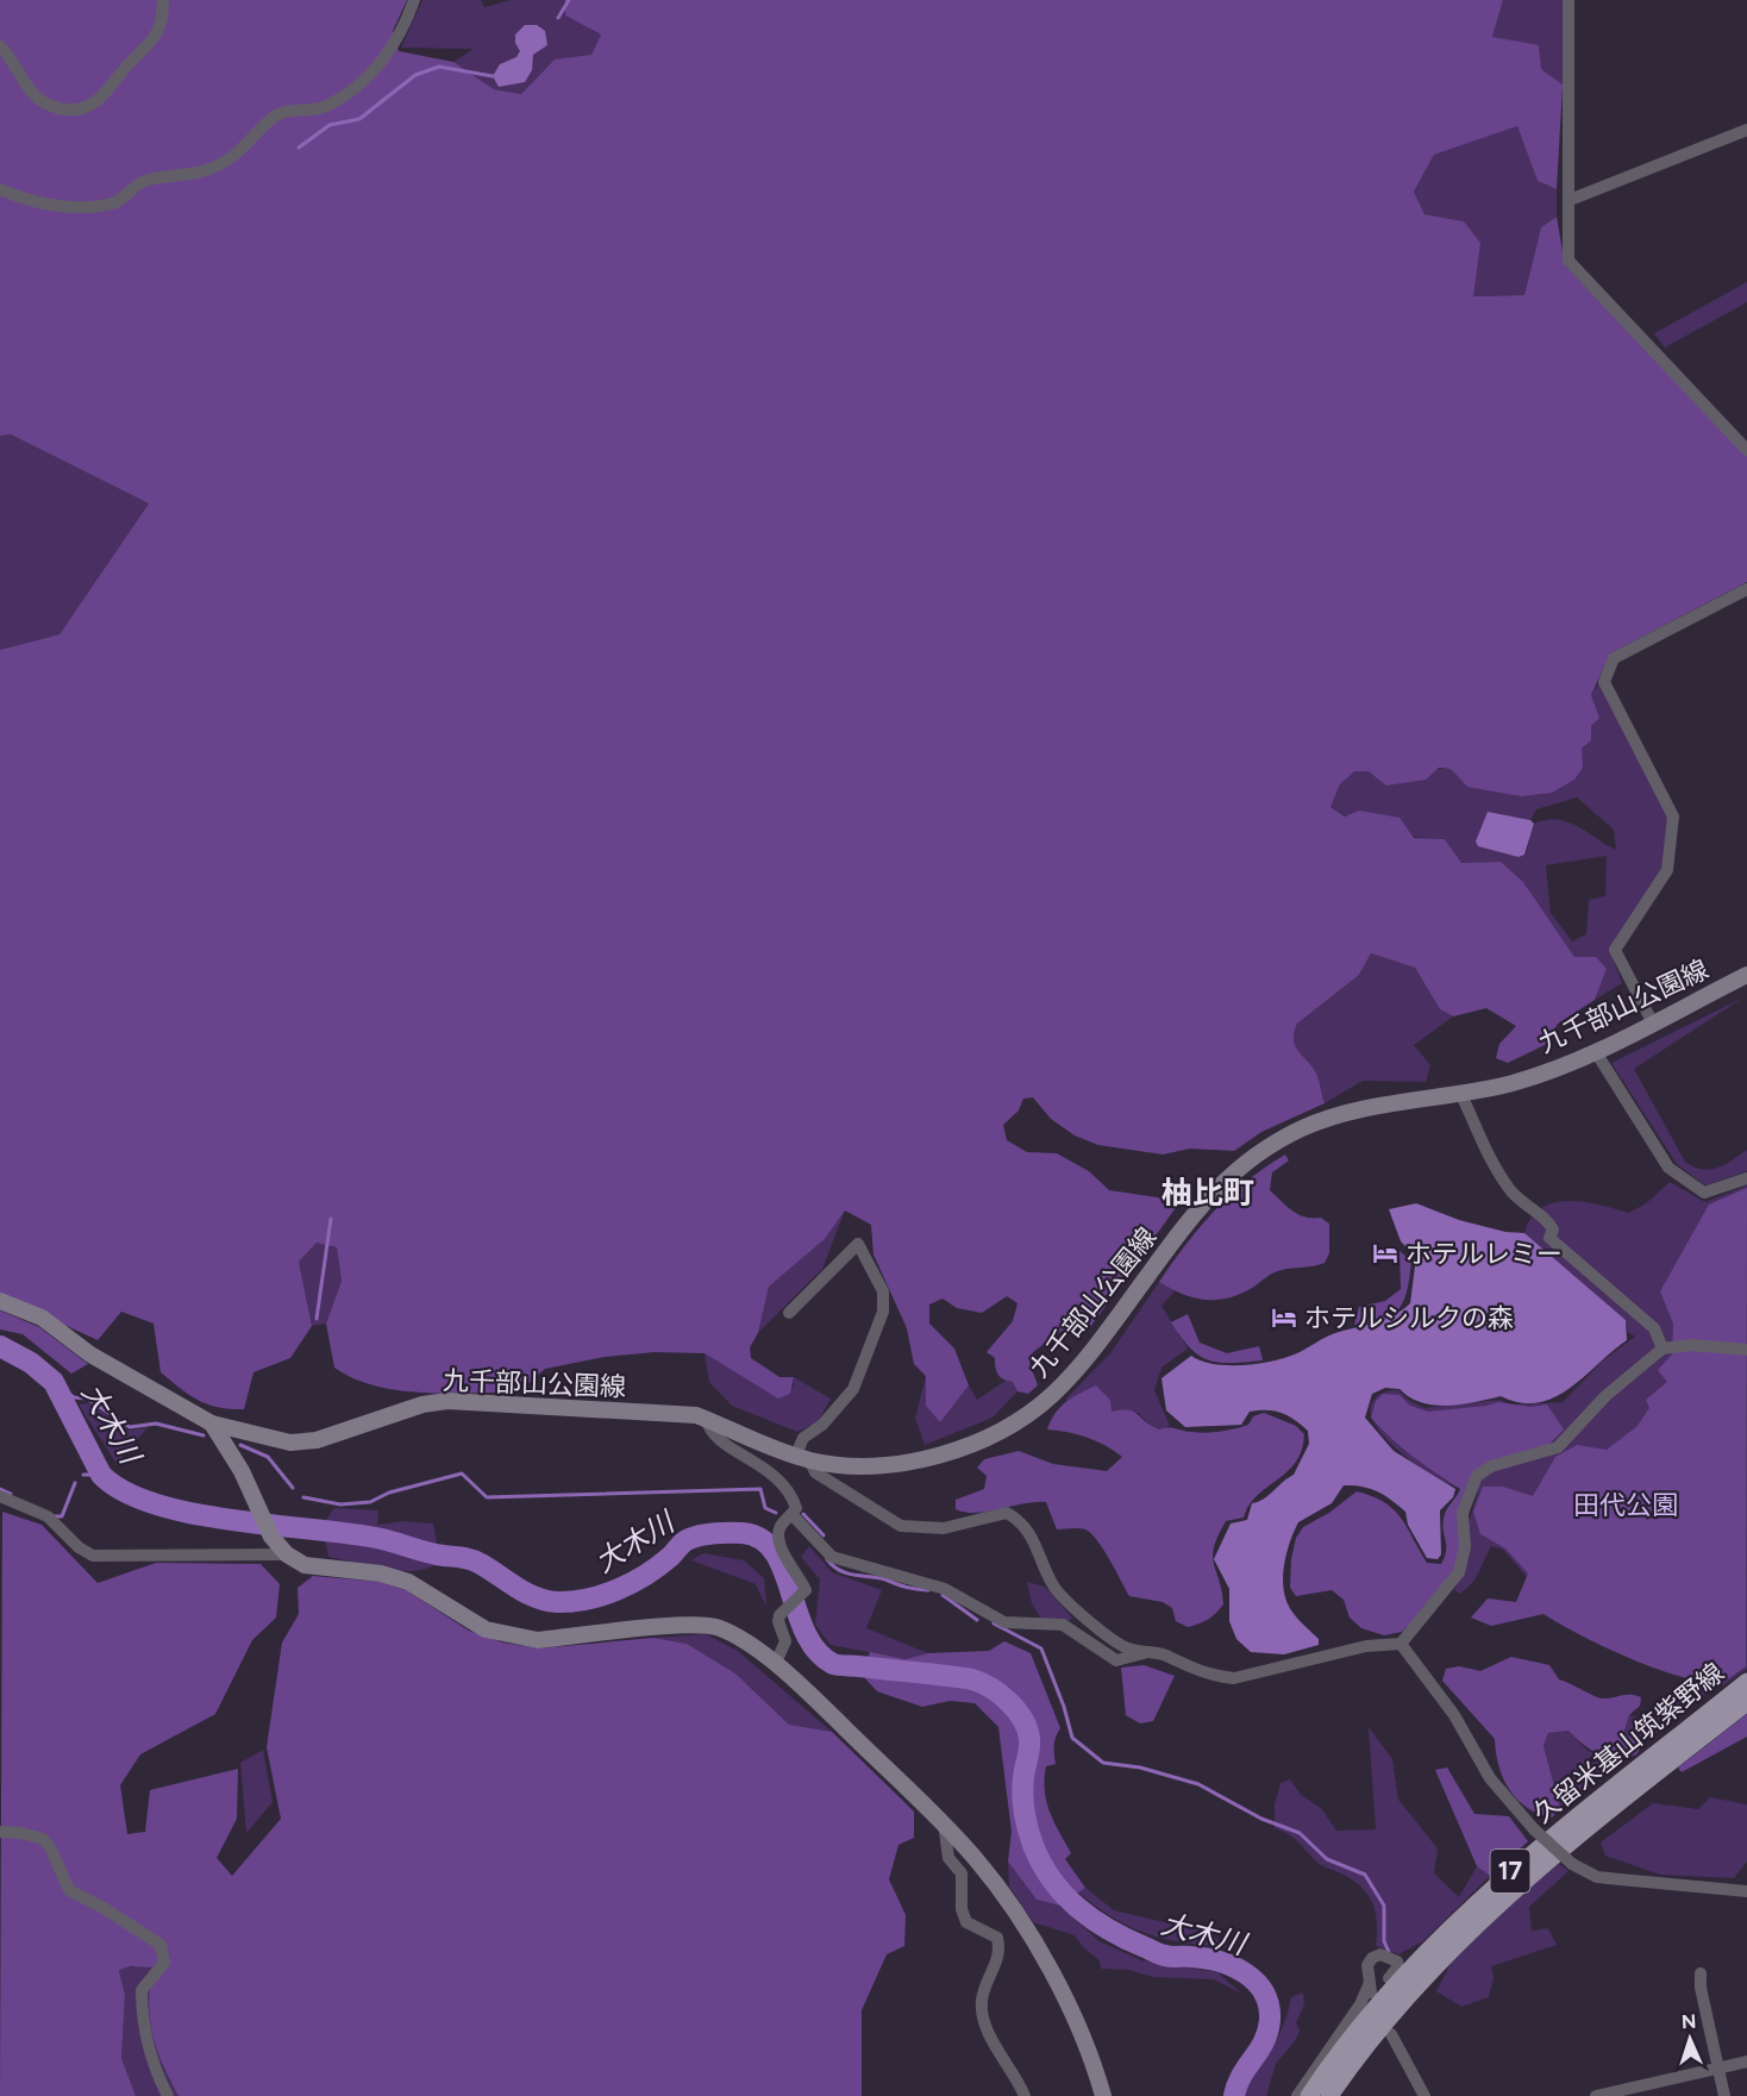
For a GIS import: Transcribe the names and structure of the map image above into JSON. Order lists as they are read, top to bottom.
{
  "streets": {
    "main road": ["九千部山公園線", "久留米基山筑紫野線", "17"]
  },
  "districts": ["柚比町"],
  "water": ["大木川"],
  "parks": ["田代公園"],
  "places": {
    "hotel": ["ホテルレミー", "ホテルシルクの森"]
  },
  "north": "top"
}
